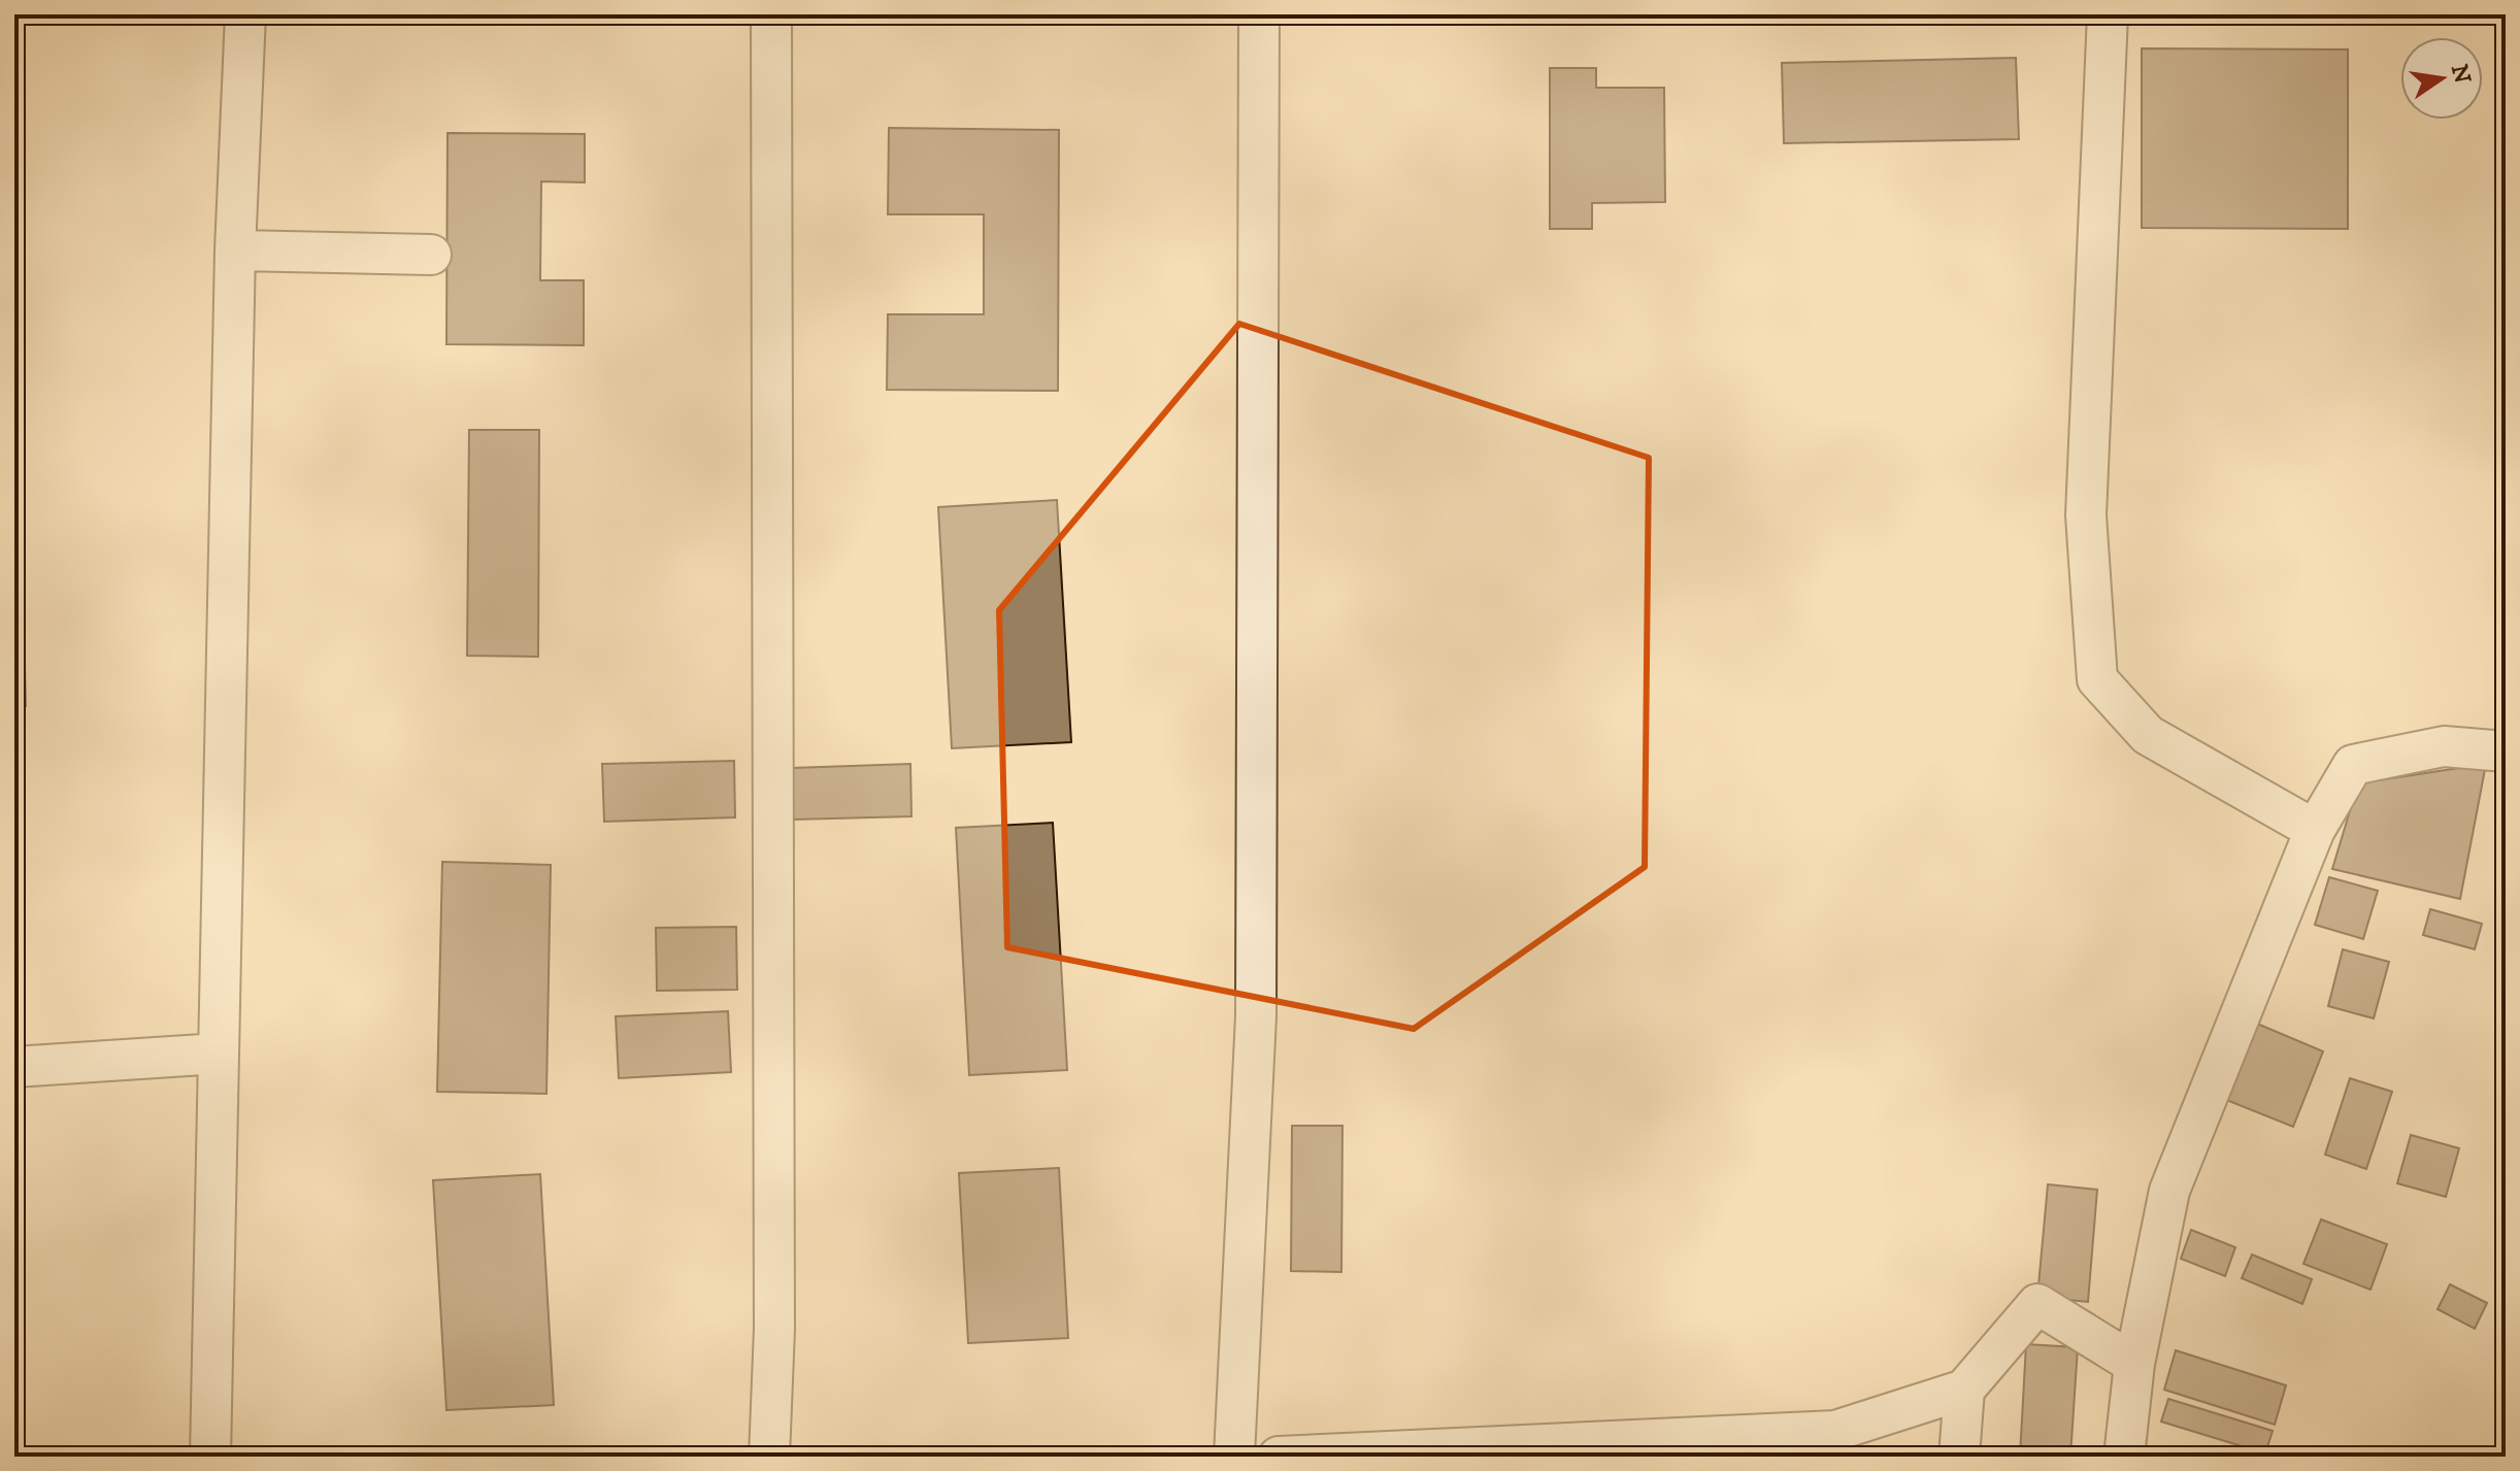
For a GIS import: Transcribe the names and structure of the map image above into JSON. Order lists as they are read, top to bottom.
{
  "north": "right"
}
